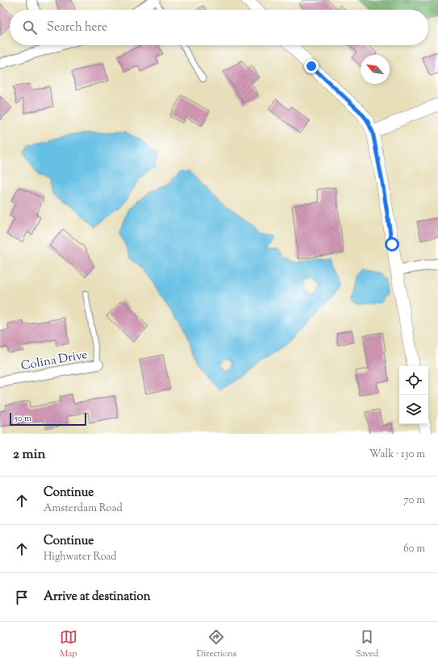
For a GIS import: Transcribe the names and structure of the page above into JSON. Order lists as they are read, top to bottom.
{
  "streets": {
    "street": ["Colina Drive"]
  },
  "scale_bar": "50 m",
  "north": "top left",
  "page": {
    "search": "Search here",
    "scale": "50 m",
    "heading": ["2 min", "Walk · 130 m"],
    "list": [
      ["Continue", "Amsterdam Road", "70 m"],
      ["Continue", "Highwater Road", "60 m"],
      "Arrive at destination"
    ],
    "nav": ["Map", "Directions", "Saved"]
  }
}
